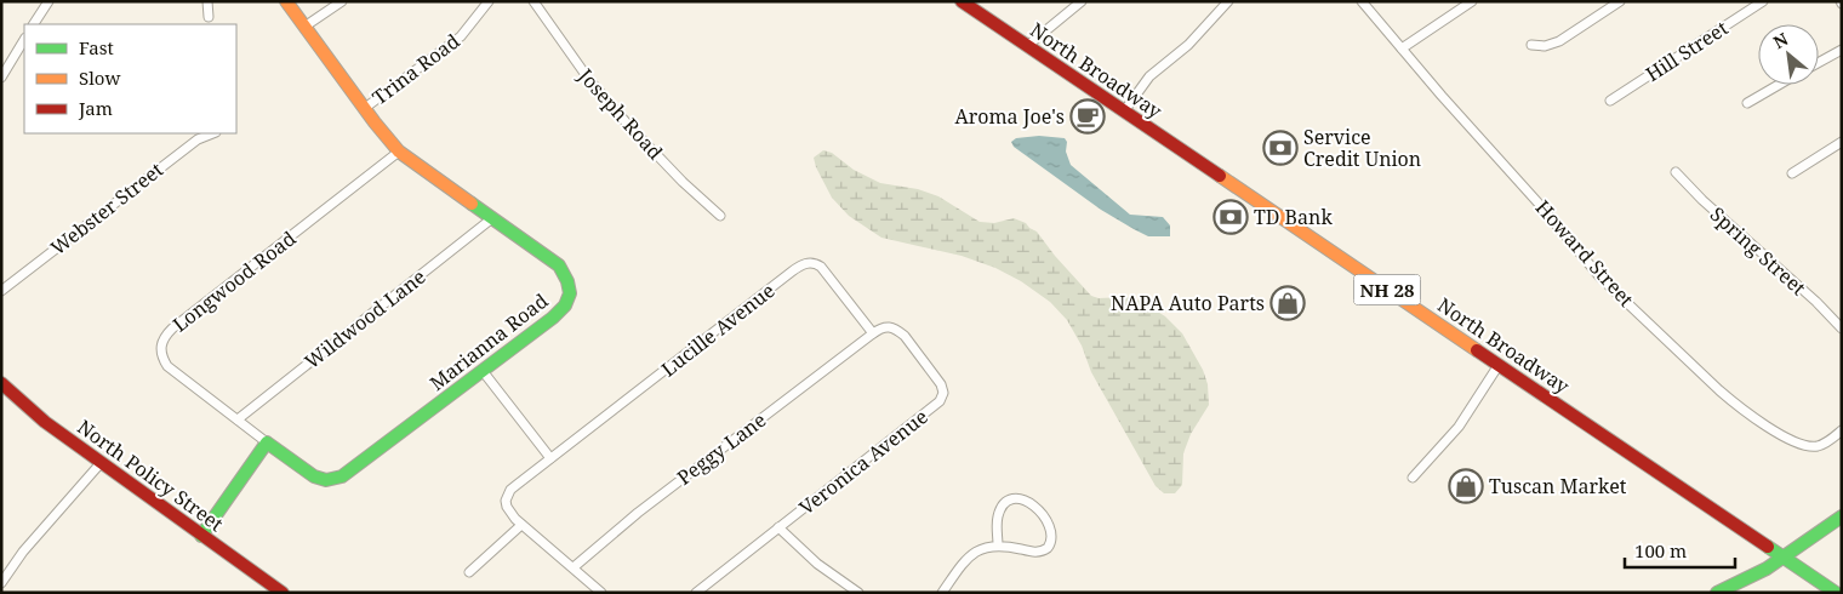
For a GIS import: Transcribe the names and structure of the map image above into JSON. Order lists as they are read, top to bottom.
{
  "streets": {
    "street": [
      "Hill Street",
      "Trina Road",
      "North Broadway",
      "Joseph Road",
      "Webster Street",
      "Spring Street",
      "Howard Street",
      "Longwood Road",
      "NH 28",
      "Wildwood Lane",
      "Lucille Avenue",
      "Marianna Road",
      "Peggy Lane",
      "Veronica Avenue",
      "North Policy Street"
    ]
  },
  "crossings": [
    ["Trina Road", "Marianna Road"],
    ["North Broadway", "NH 28"],
    ["Longwood Road", "Wildwood Lane"],
    ["Longwood Road", "Marianna Road"],
    ["Wildwood Lane", "Marianna Road"],
    ["Lucille Avenue", "Peggy Lane"],
    ["Lucille Avenue", "Veronica Avenue"],
    ["Peggy Lane", "Veronica Avenue"]
  ],
  "places": {
    "cafe": ["Aroma Joe's"],
    "bank": ["Service Credit Union", "TD Bank"],
    "shop": ["NAPA Auto Parts", "Tuscan Market"]
  },
  "legend": ["Fast", "Slow", "Jam"],
  "scale_bar": "100 m",
  "north": "top left"
}
